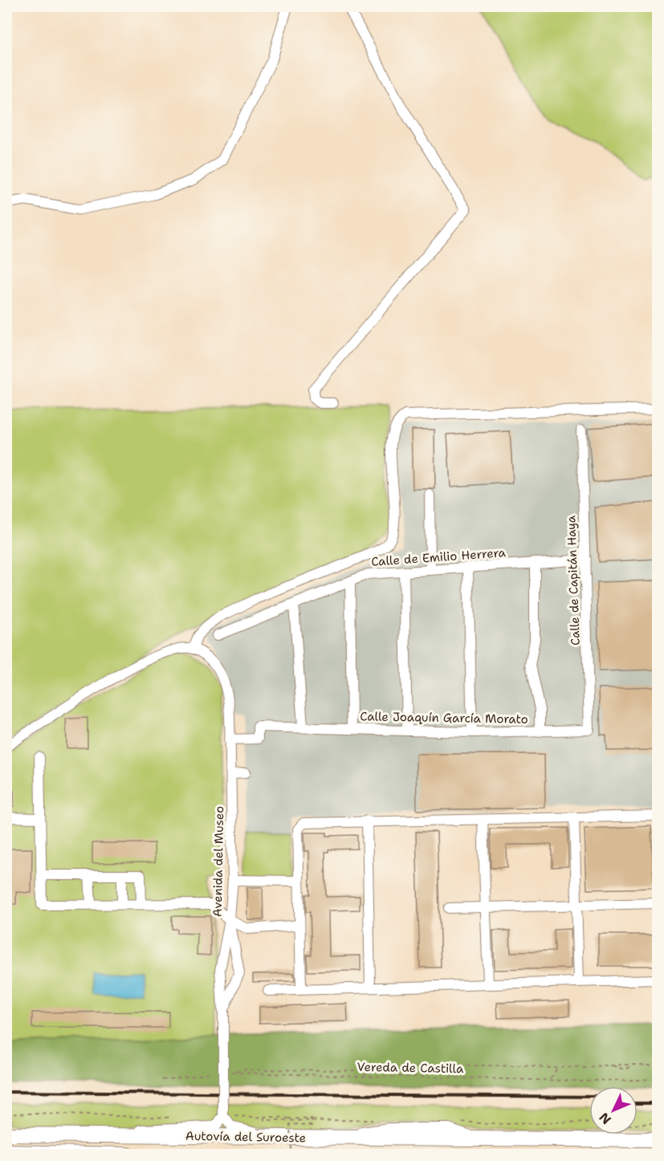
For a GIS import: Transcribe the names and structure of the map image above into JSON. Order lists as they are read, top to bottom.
{
  "streets": {
    "highway": ["Autovía del Suroeste"],
    "street": [
      "Calle de Emilio Herrera",
      "Calle de Capitán Haya",
      "Calle Joaquín García Morato",
      "Avenida del Museo"
    ],
    "path": ["Vereda de Castilla"]
  },
  "crossings": [
    ["Calle de Emilio Herrera", "Calle de Capitán Haya"],
    ["Calle de Capitán Haya", "Calle Joaquín García Morato"],
    ["Calle Joaquín García Morato", "Avenida del Museo"],
    ["Avenida del Museo", "Vereda de Castilla"]
  ],
  "north": "bottom left"
}
